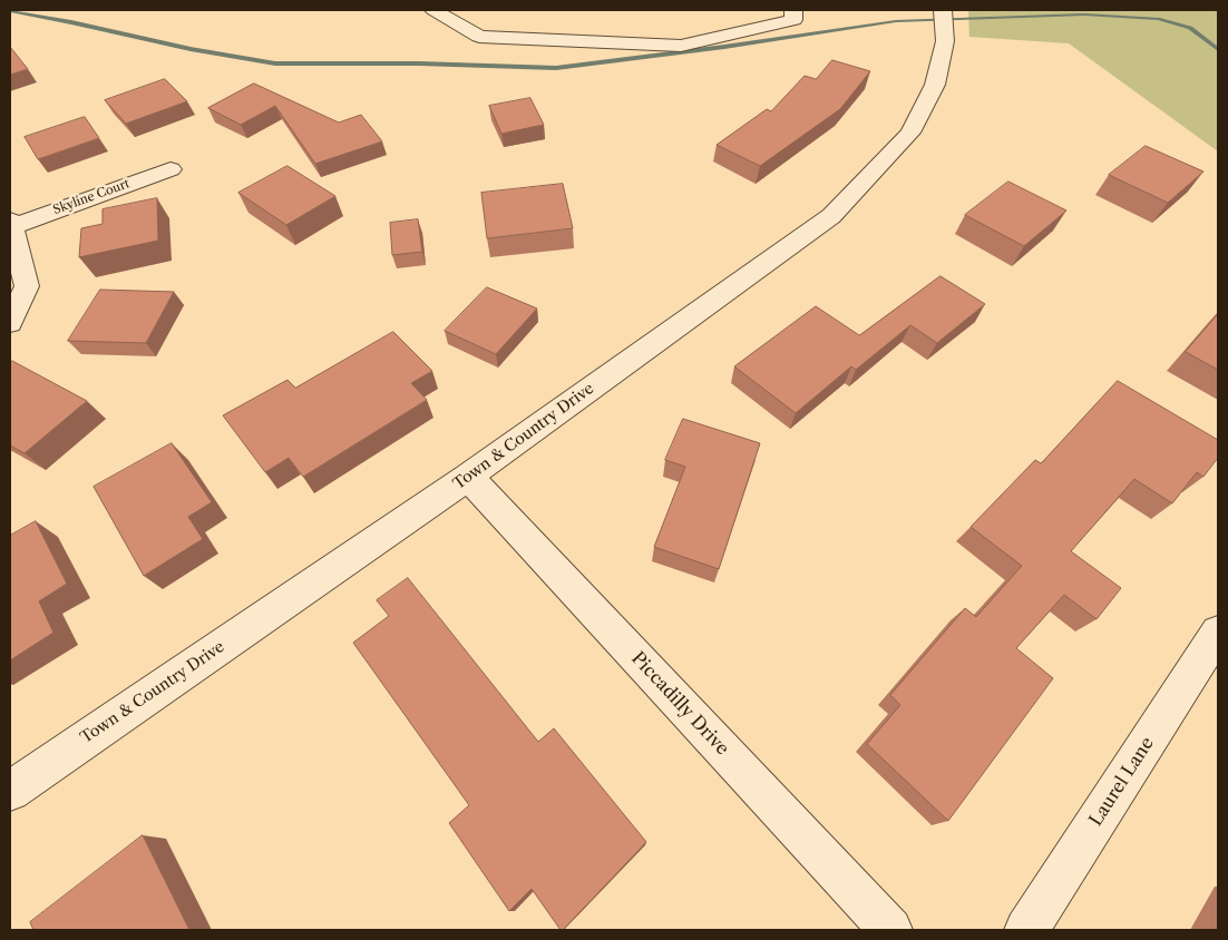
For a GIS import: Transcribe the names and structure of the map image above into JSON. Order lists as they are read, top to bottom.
{
  "streets": {
    "street": [
      "Skyline Court",
      "Town & Country Drive",
      "Piccadilly Drive",
      "Laurel Lane"
    ]
  },
  "crossings": [
    ["Town & Country Drive", "Piccadilly Drive"]
  ]
}
